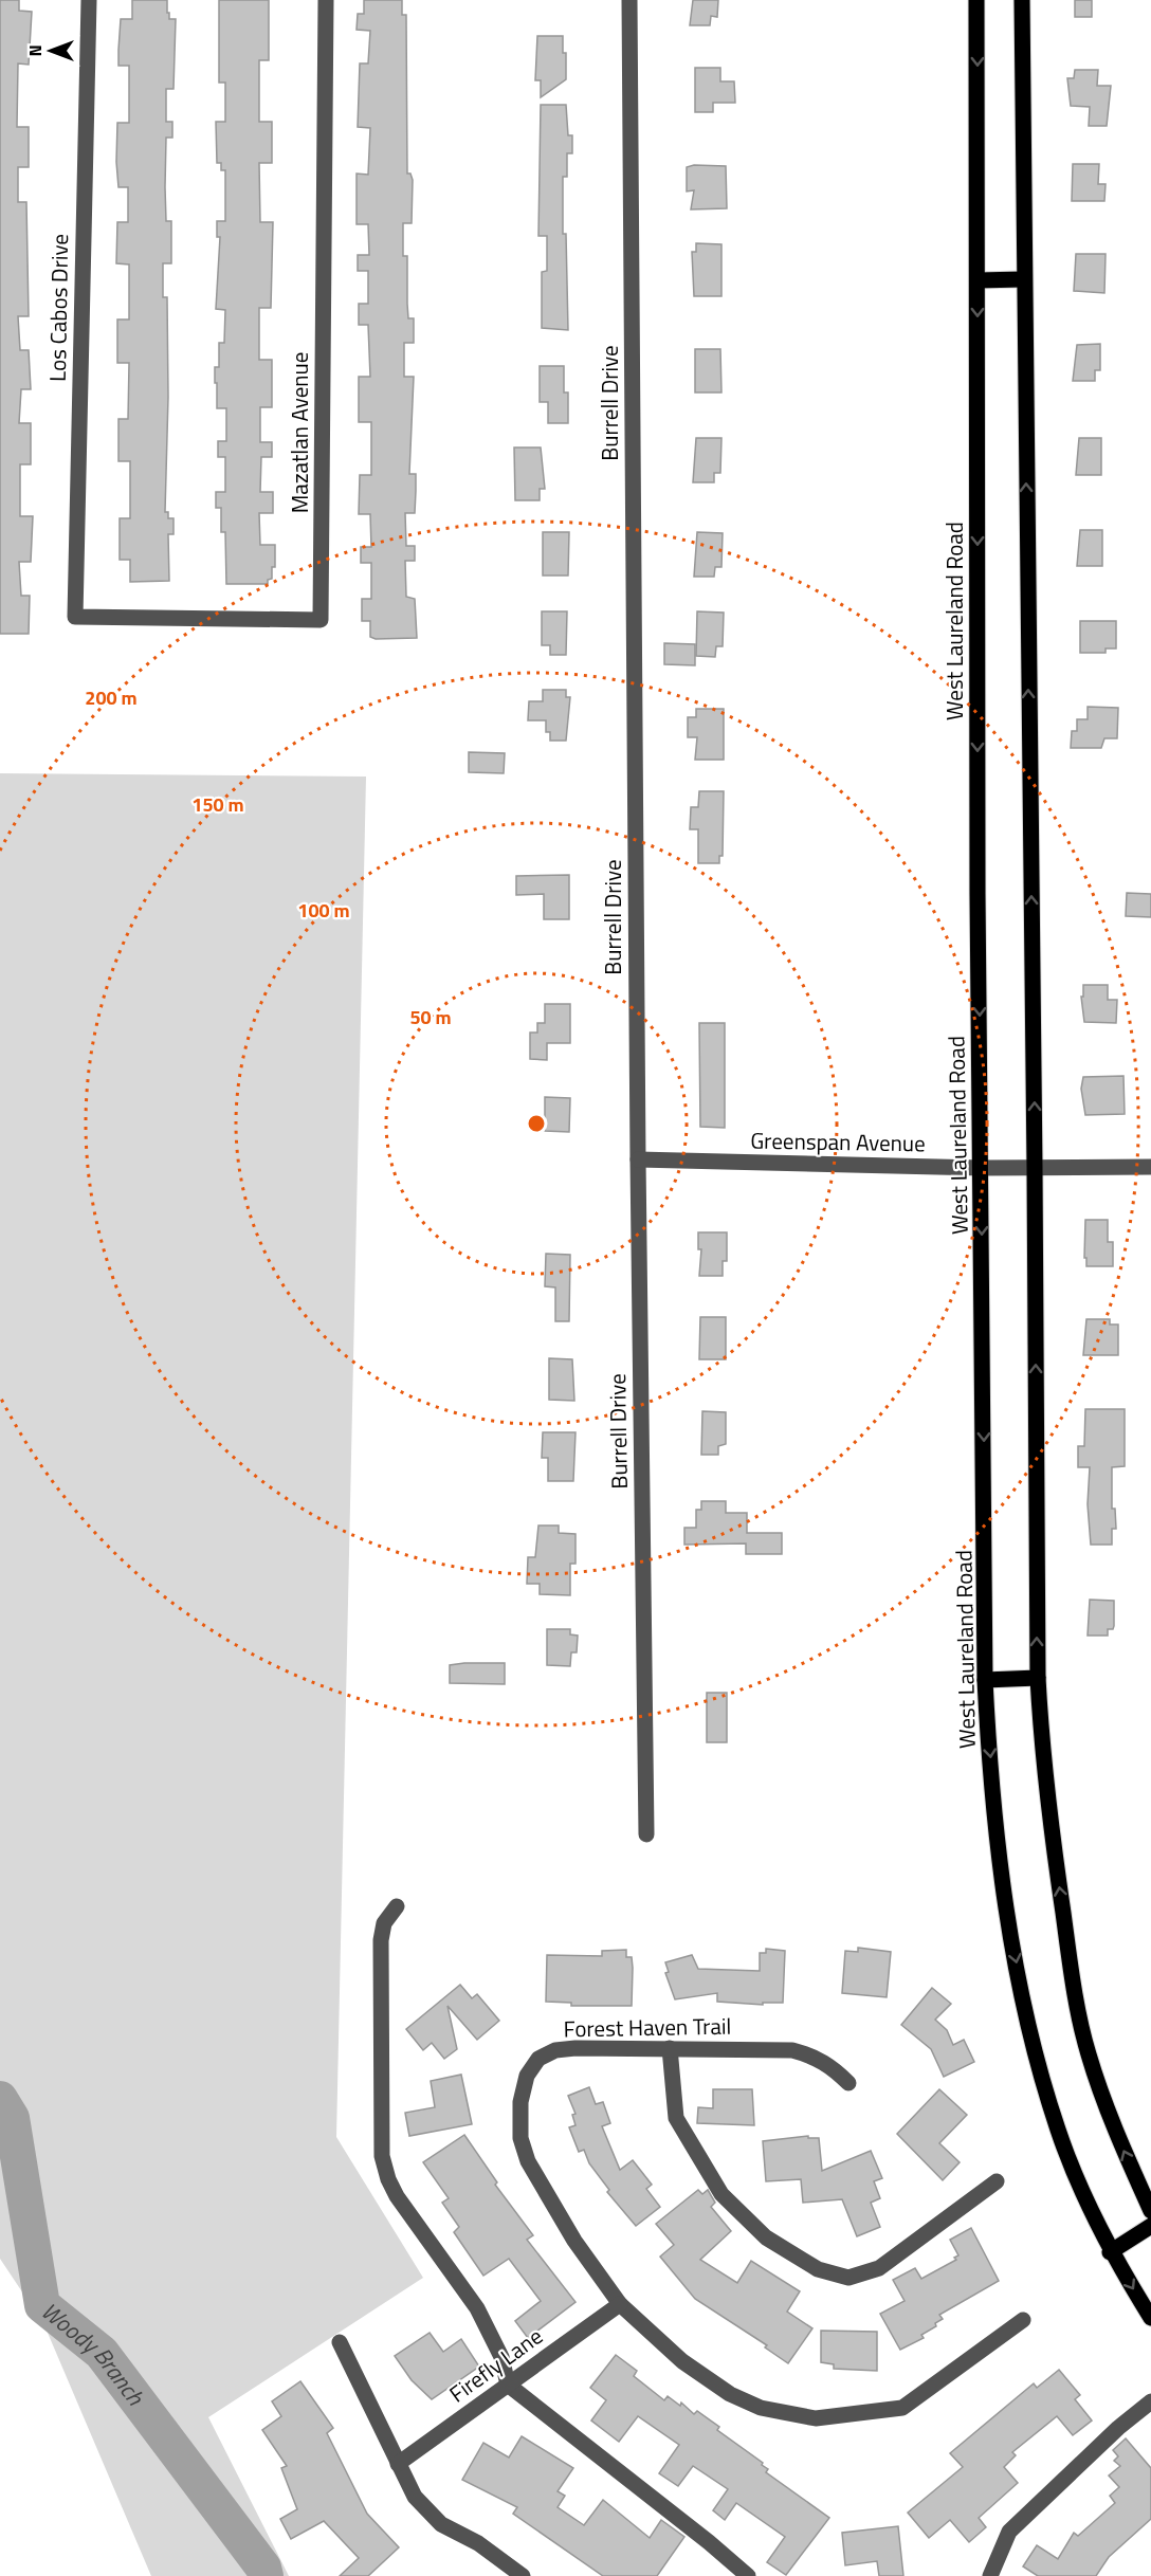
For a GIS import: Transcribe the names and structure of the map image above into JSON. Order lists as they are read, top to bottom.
{
  "streets": {
    "main road": ["West Laureland Road"],
    "street": [
      "Los Cabos Drive",
      "Burrell Drive",
      "Mazatlan Avenue",
      "Greenspan Avenue",
      "Forest Haven Trail",
      "Firefly Lane"
    ]
  },
  "crossings": [
    ["Los Cabos Drive", "Mazatlan Avenue"],
    ["Burrell Drive", "Greenspan Avenue"],
    ["West Laureland Road", "Greenspan Avenue"],
    ["Forest Haven Trail", "Firefly Lane"]
  ],
  "water": ["Woody Branch"],
  "north": "left",
  "rings": [
    "200 m",
    "150 m",
    "100 m",
    "50 m"
  ]
}
